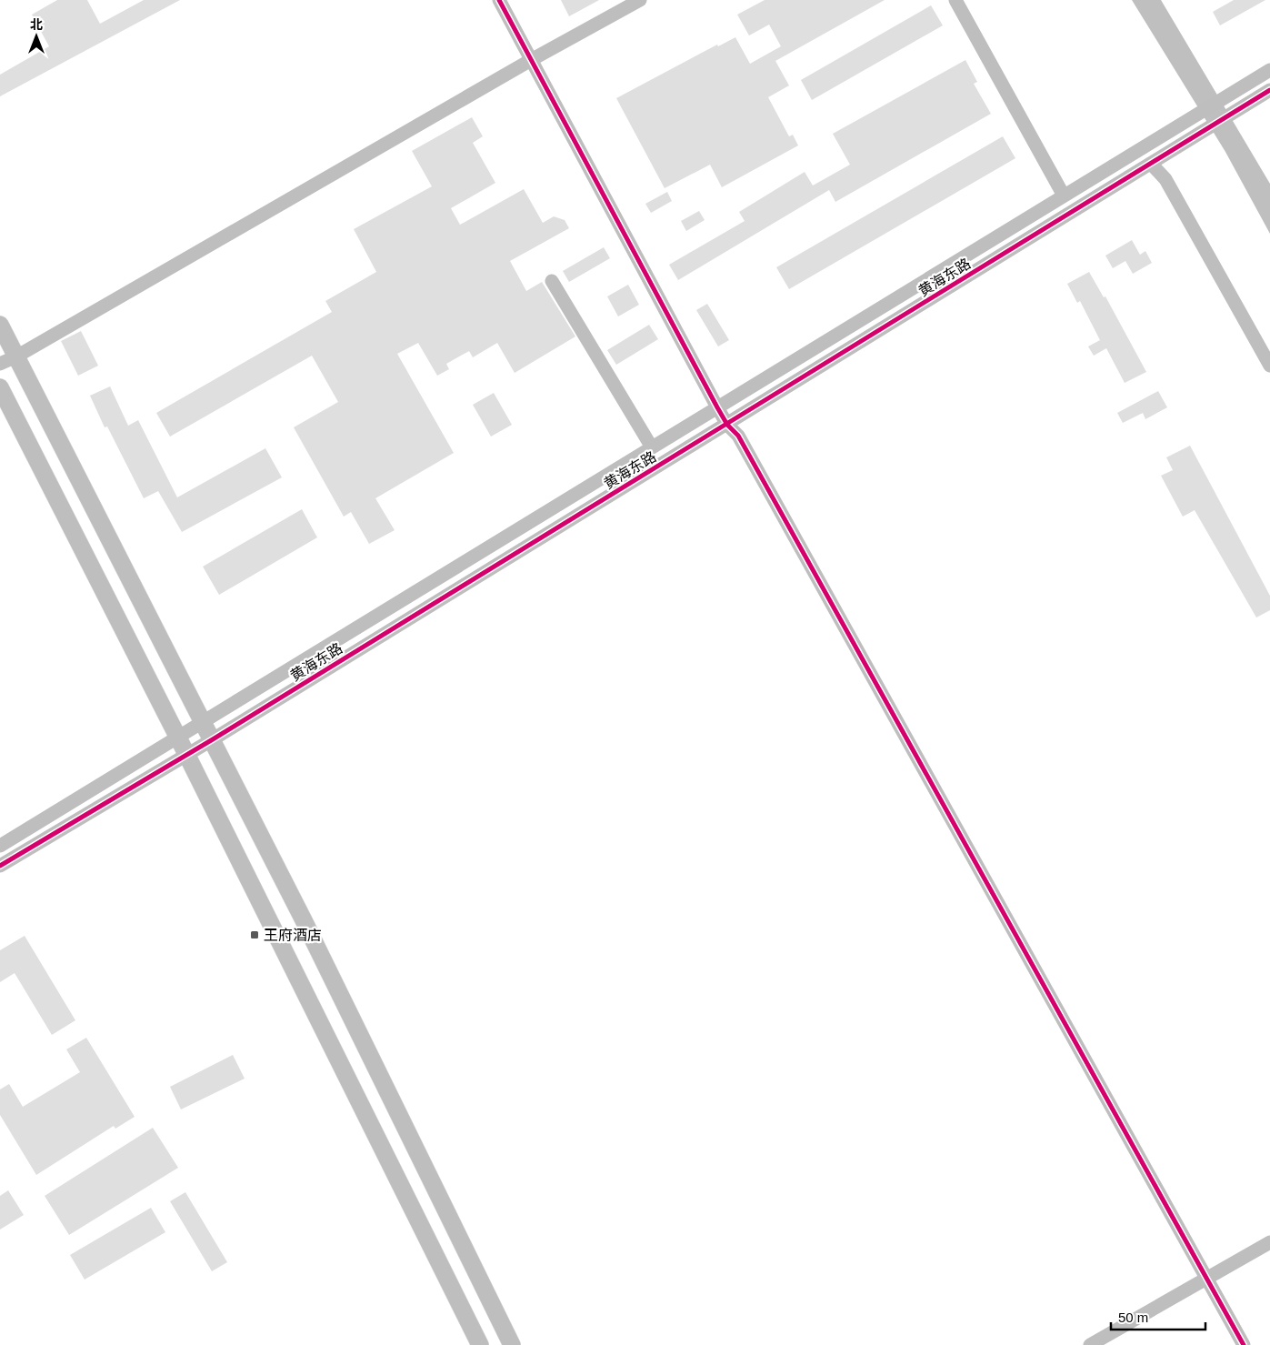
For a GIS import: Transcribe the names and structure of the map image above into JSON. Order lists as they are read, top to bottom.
{
  "streets": {
    "street": ["黄海东路"]
  },
  "places": {
    "transit": ["王府酒店"]
  },
  "scale_bar": "50 m",
  "north": "top"
}
